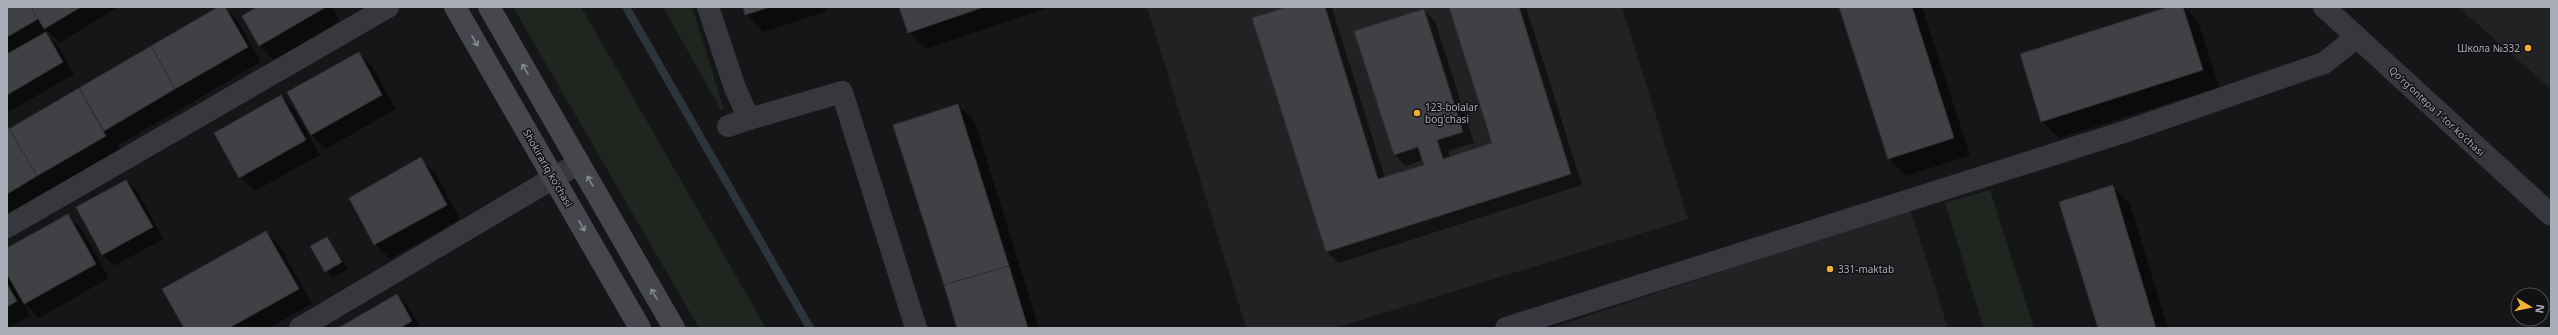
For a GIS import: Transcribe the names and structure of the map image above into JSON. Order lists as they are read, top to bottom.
{
  "streets": {
    "main road": ["Shokirariq ko'chasi"],
    "street": ["Qoʻrgʻontepa 1-tor koʻchasi"]
  },
  "places": ["Школа №332", "123-bolalar bog'chasi", "331-maktab"],
  "north": "right"
}
